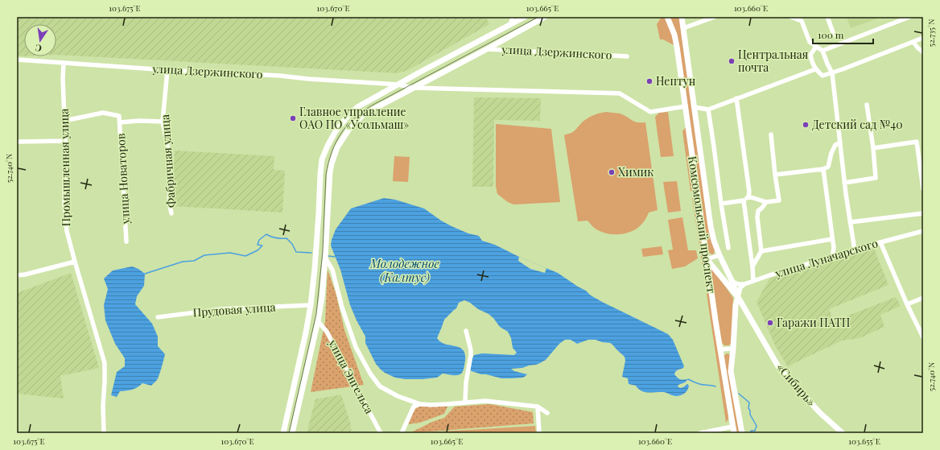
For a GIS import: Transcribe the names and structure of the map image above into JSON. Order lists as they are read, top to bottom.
{
  "streets": {
    "main road": ["Комсомольский проспект", "«Сибирь»"],
    "street": [
      "улица Дзержинского",
      "Фабричная улица",
      "Промышленная улица",
      "улица Новаторов",
      "улица Луначарского",
      "Прудовая улица",
      "улица Энгельса"
    ]
  },
  "crossings": [
    ["улица Дзержинского", "Фабричная улица"],
    ["улица Дзержинского", "Промышленная улица"],
    ["улица Дзержинского", "Комсомольский проспект"],
    ["Промышленная улица", "улица Новаторов"],
    ["Комсомольский проспект", "«Сибирь»"]
  ],
  "water": ["Молодежное (Калтус)"],
  "places": [
    "Центральная почта",
    "Нептун",
    "Главное управление ОАО ПО «Усольмаш»",
    "Детский сад №40",
    "Химик",
    "Гаражи ПАТП"
  ],
  "scale_bar": "100 m",
  "north": "bottom",
  "coordinates": [
    "103.675°E",
    "103.670°E",
    "103.665°E",
    "103.660°E",
    "52.735°N",
    "52.740°N",
    "103.655°E"
  ]
}
